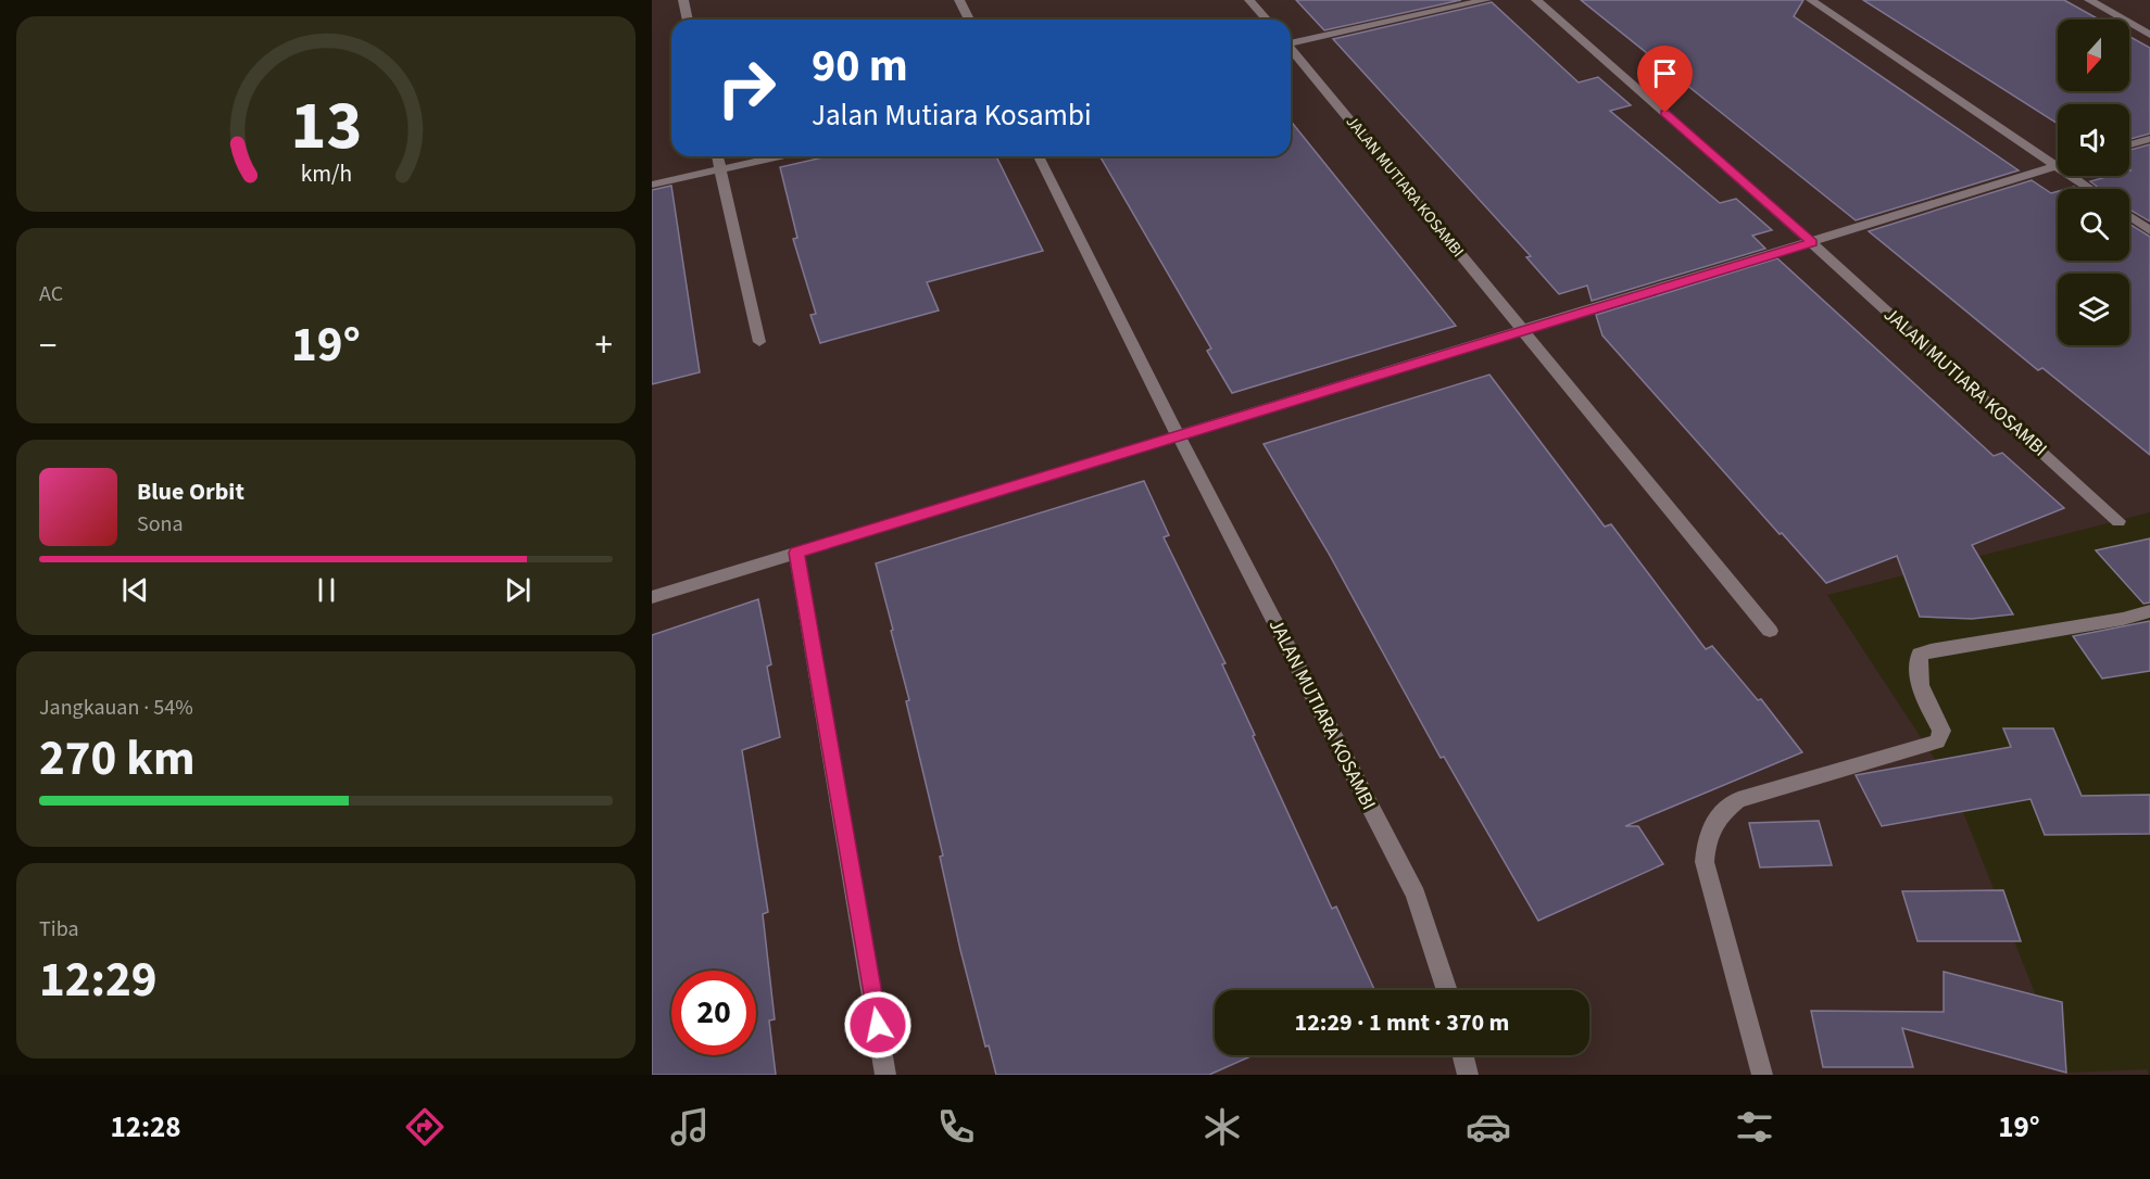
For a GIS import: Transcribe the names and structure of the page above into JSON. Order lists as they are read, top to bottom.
{
  "streets": {
    "street": ["JALAN MUTIARA KOSAMBI"]
  },
  "north": "bottom",
  "page": {
    "turn": ["90 m", "Jalan Mutiara Kosambi"],
    "tile": [
      "AC",
      ["Jangkauan · 54%", "270 km"],
      ["Tiba", "12:29"]
    ],
    "heat": ["−", "19°", "+"],
    "song": ["Blue Orbit", "Sona"],
    "limit": "20",
    "trip": "12:29 · 1 mnt · 370 m",
    "tabs": ["12:28", "19°"],
    "gauge": ["13", "km/h"]
  }
}
